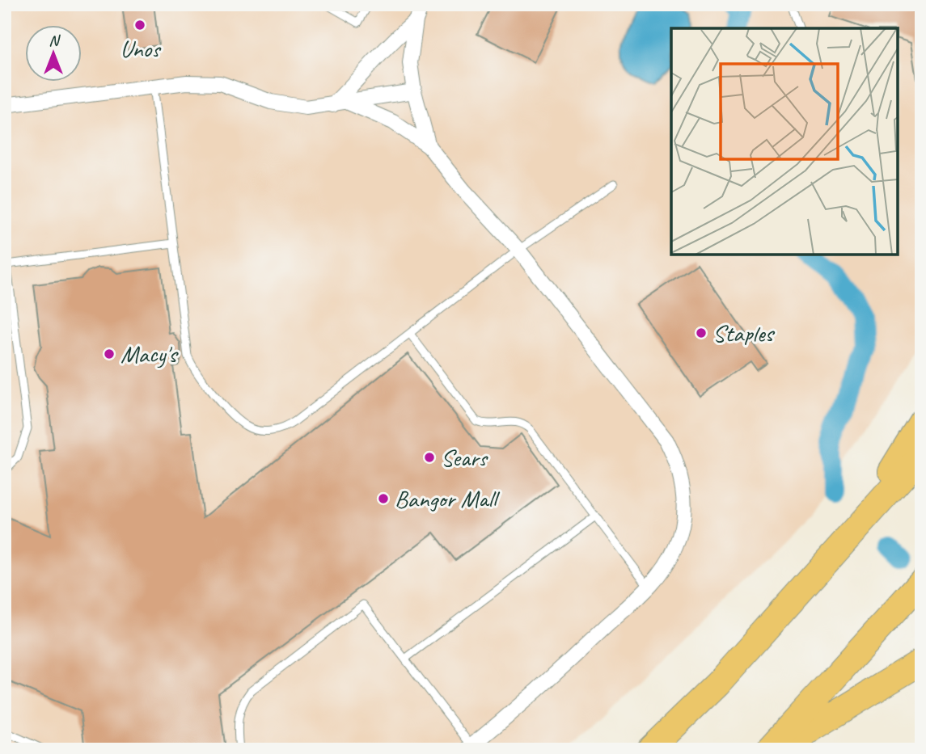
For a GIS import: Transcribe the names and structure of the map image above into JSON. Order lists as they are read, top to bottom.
{
  "places": [
    "Unos",
    "Staples",
    "Macy's",
    "Sears",
    "Bangor Mall"
  ],
  "north": "top"
}
